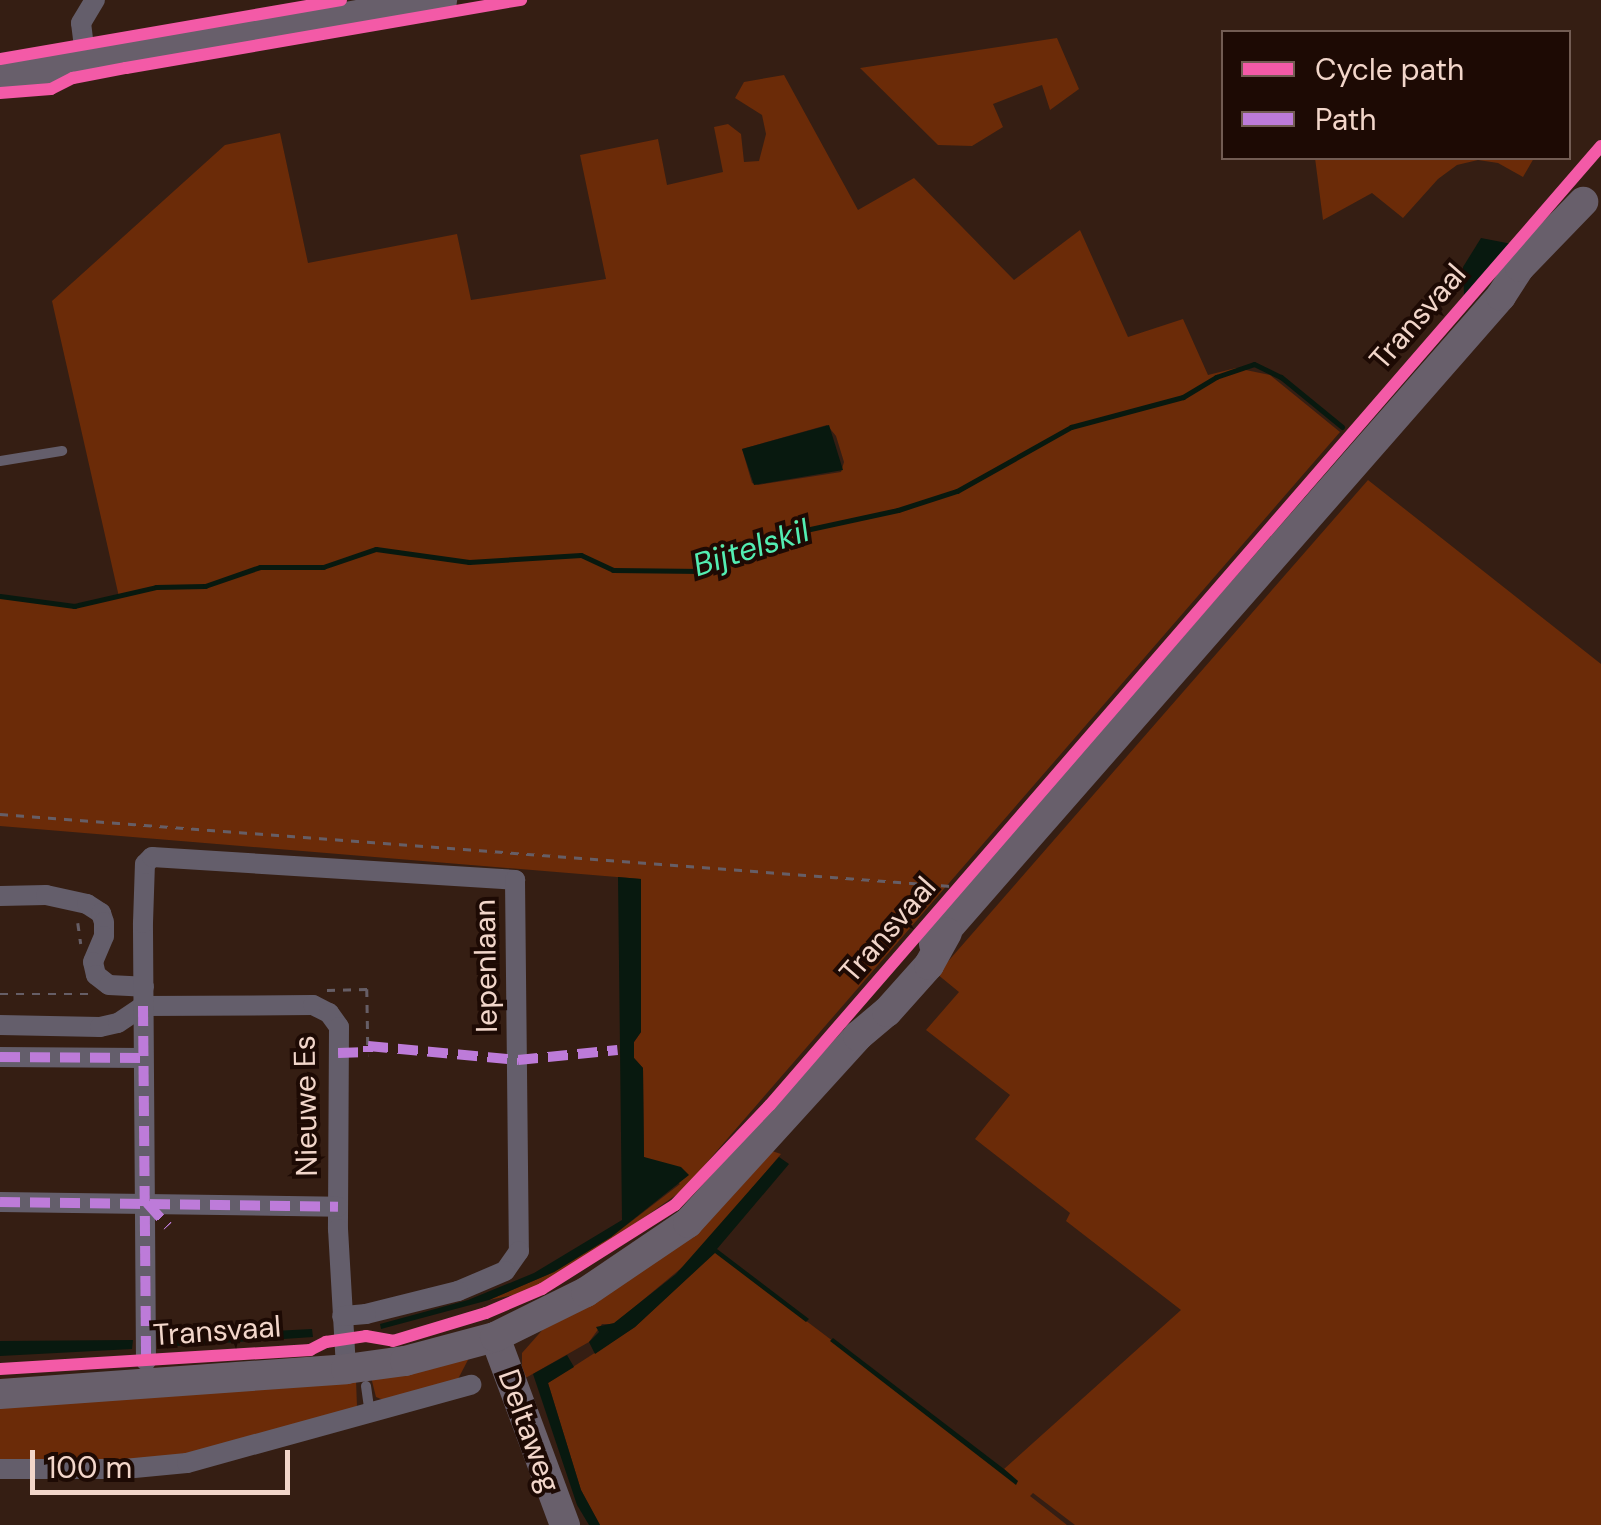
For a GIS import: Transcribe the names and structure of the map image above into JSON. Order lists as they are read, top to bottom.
{
  "streets": {
    "street": [
      "Transvaal",
      "Iepenlaan",
      "Nieuwe Es",
      "Deltaweg"
    ]
  },
  "crossings": [
    ["Transvaal", "Nieuwe Es"],
    ["Transvaal", "Deltaweg"],
    ["Iepenlaan", "Nieuwe Es"]
  ],
  "water": ["Bijtelskil"],
  "legend": ["Cycle path", "Path"],
  "scale_bar": "100 m"
}
